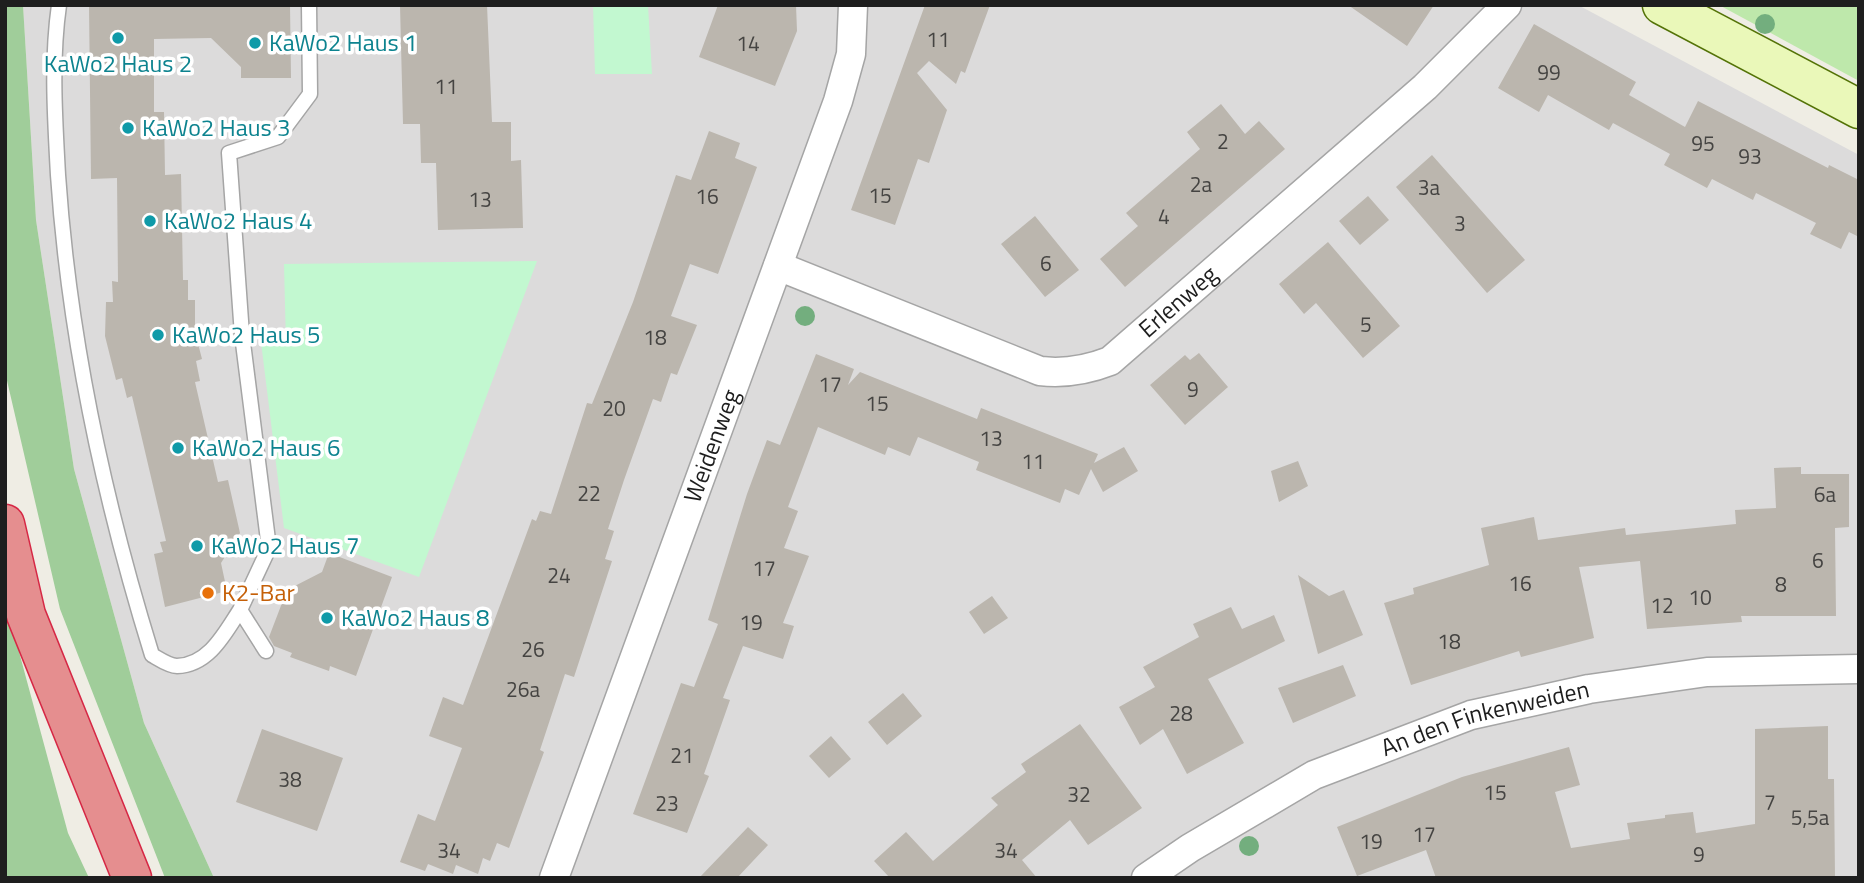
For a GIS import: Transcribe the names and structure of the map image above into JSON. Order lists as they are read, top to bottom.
{
  "streets": {
    "street": ["Erlenweg", "Weidenweg", "An den Finkenweiden"]
  },
  "crossings": [
    ["Erlenweg", "Weidenweg"]
  ],
  "places": [
    "KaWo2 Haus 2",
    "KaWo2 Haus 1",
    "KaWo2 Haus 3",
    "KaWo2 Haus 4",
    "KaWo2 Haus 5",
    "KaWo2 Haus 6",
    "KaWo2 Haus 7",
    "K2-Bar",
    "KaWo2 Haus 8"
  ],
  "house_numbers": [
    "11",
    "14",
    "99",
    "11",
    "2",
    "95",
    "93",
    "2a",
    "3a",
    "15",
    "16",
    "13",
    "4",
    "3",
    "6",
    "5",
    "18",
    "17",
    "9",
    "15",
    "20",
    "13",
    "11",
    "22",
    "6a",
    "6",
    "17",
    "24",
    "16",
    "8",
    "10",
    "12",
    "19",
    "18",
    "26",
    "26a",
    "28",
    "21",
    "38",
    "15",
    "32",
    "7",
    "23",
    "5,5a",
    "17",
    "19",
    "34",
    "34",
    "9"
  ]
}
